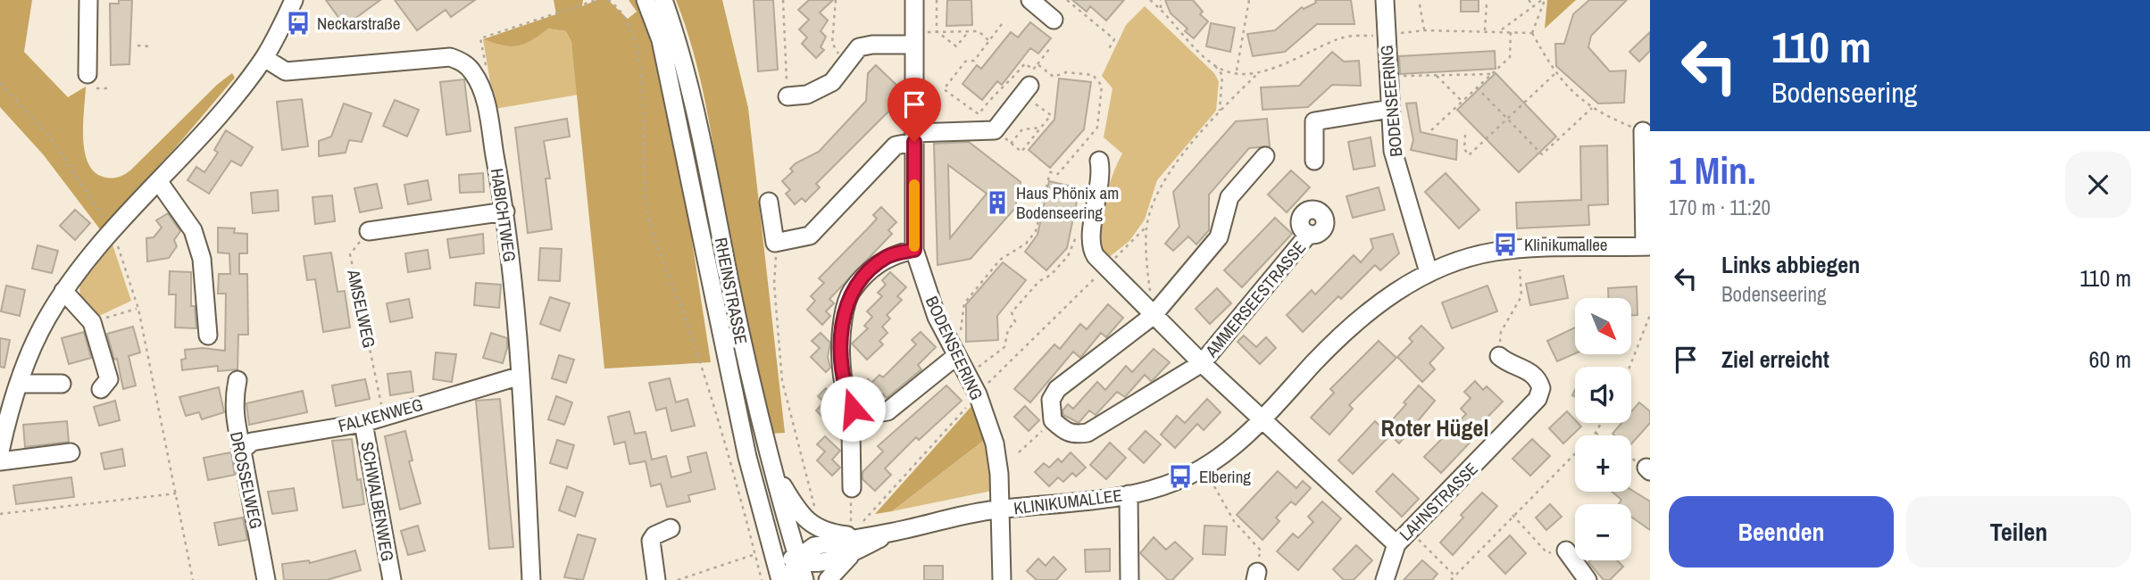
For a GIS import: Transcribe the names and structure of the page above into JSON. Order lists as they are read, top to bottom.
{
  "streets": {
    "street": [
      "BODENSEERING",
      "HABICHTWEG",
      "RHEINSTRASSE",
      "AMMERSEESTRASSE",
      "FALKENWEG",
      "DROSSELWEG",
      "SCHWALBENWEG",
      "KLINIKUMALLEE",
      "LAHNSTRASSE"
    ],
    "path": ["AMSELWEG"]
  },
  "crossings": [
    ["BODENSEERING", "KLINIKUMALLEE"],
    ["HABICHTWEG", "FALKENWEG"],
    ["RHEINSTRASSE", "KLINIKUMALLEE"],
    ["AMMERSEESTRASSE", "KLINIKUMALLEE"],
    ["AMSELWEG", "FALKENWEG"],
    ["FALKENWEG", "DROSSELWEG"],
    ["FALKENWEG", "SCHWALBENWEG"]
  ],
  "districts": ["Roter Hügel"],
  "places": {
    "bus stop": ["Neckarstraße", "Klinikumallee", "Elbering"],
    "building": ["Haus Phönix am Bodenseering"]
  },
  "north": "bottom right",
  "page": {
    "turn": ["110 m", "Bodenseering"],
    "heading": ["1 Min.", "170 m · 11:20"],
    "list": [
      {
        "name": "Links abbiegen",
        "note": "Bodenseering",
        "value": "110 m"
      },
      {
        "name": "Ziel erreicht",
        "value": "60 m"
      }
    ],
    "map_buttons": ["+", "−"],
    "buttons": ["Beenden", "Teilen"]
  }
}
